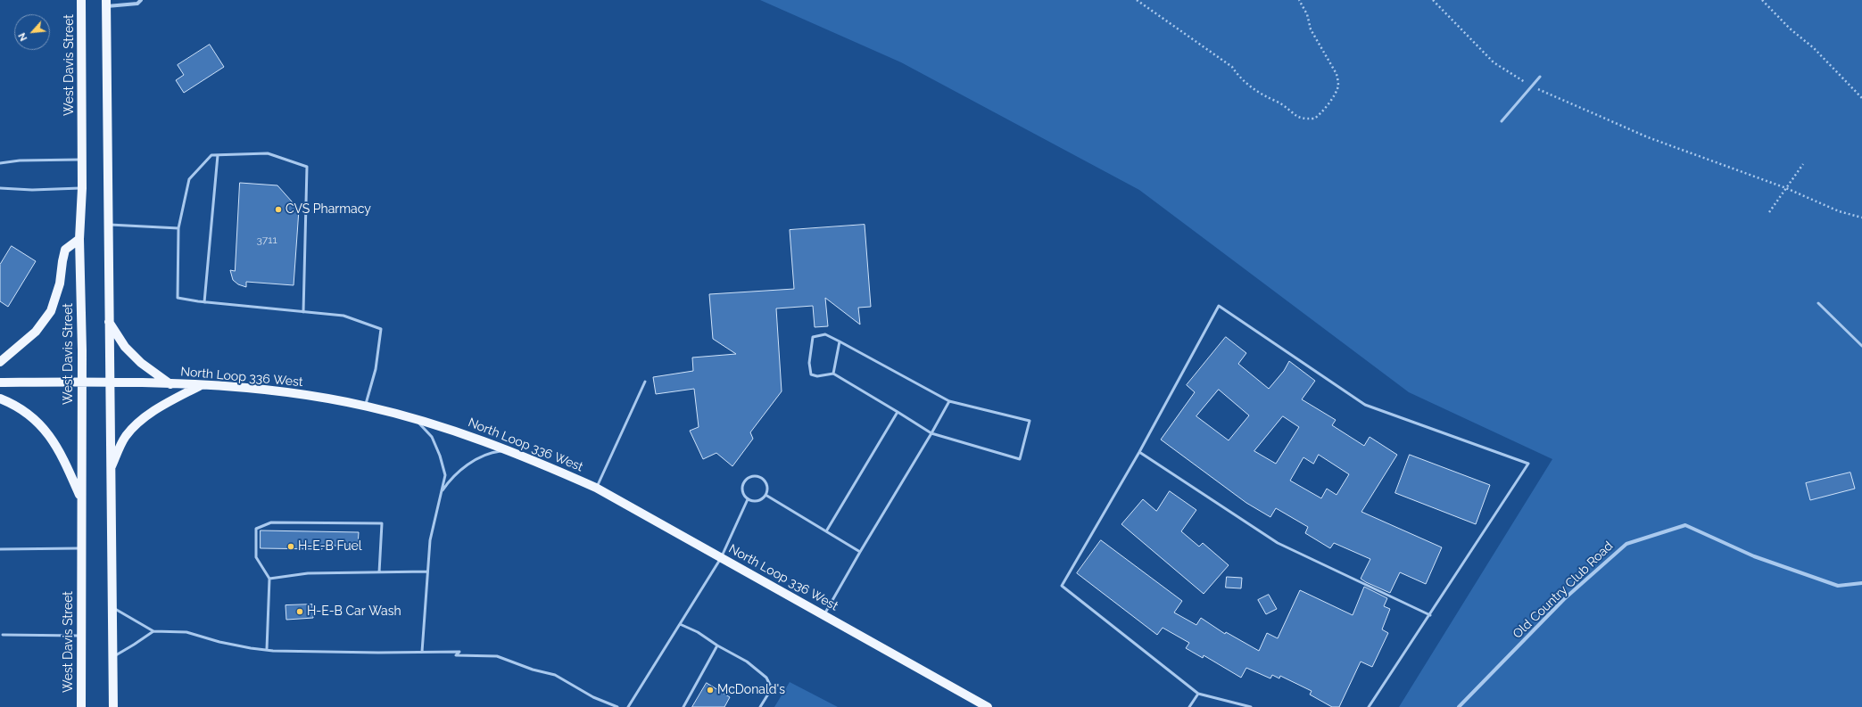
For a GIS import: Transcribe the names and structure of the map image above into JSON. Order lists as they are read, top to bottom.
{
  "streets": {
    "main road": ["West Davis Street", "North Loop 336 West"],
    "street": ["Old Country Club Road"]
  },
  "crossings": [
    ["West Davis Street", "North Loop 336 West"]
  ],
  "places": [
    "CVS Pharmacy",
    "H-E-B Fuel",
    "H-E-B Car Wash",
    "McDonald's"
  ],
  "house_numbers": ["3711"],
  "north": "bottom left"
}
